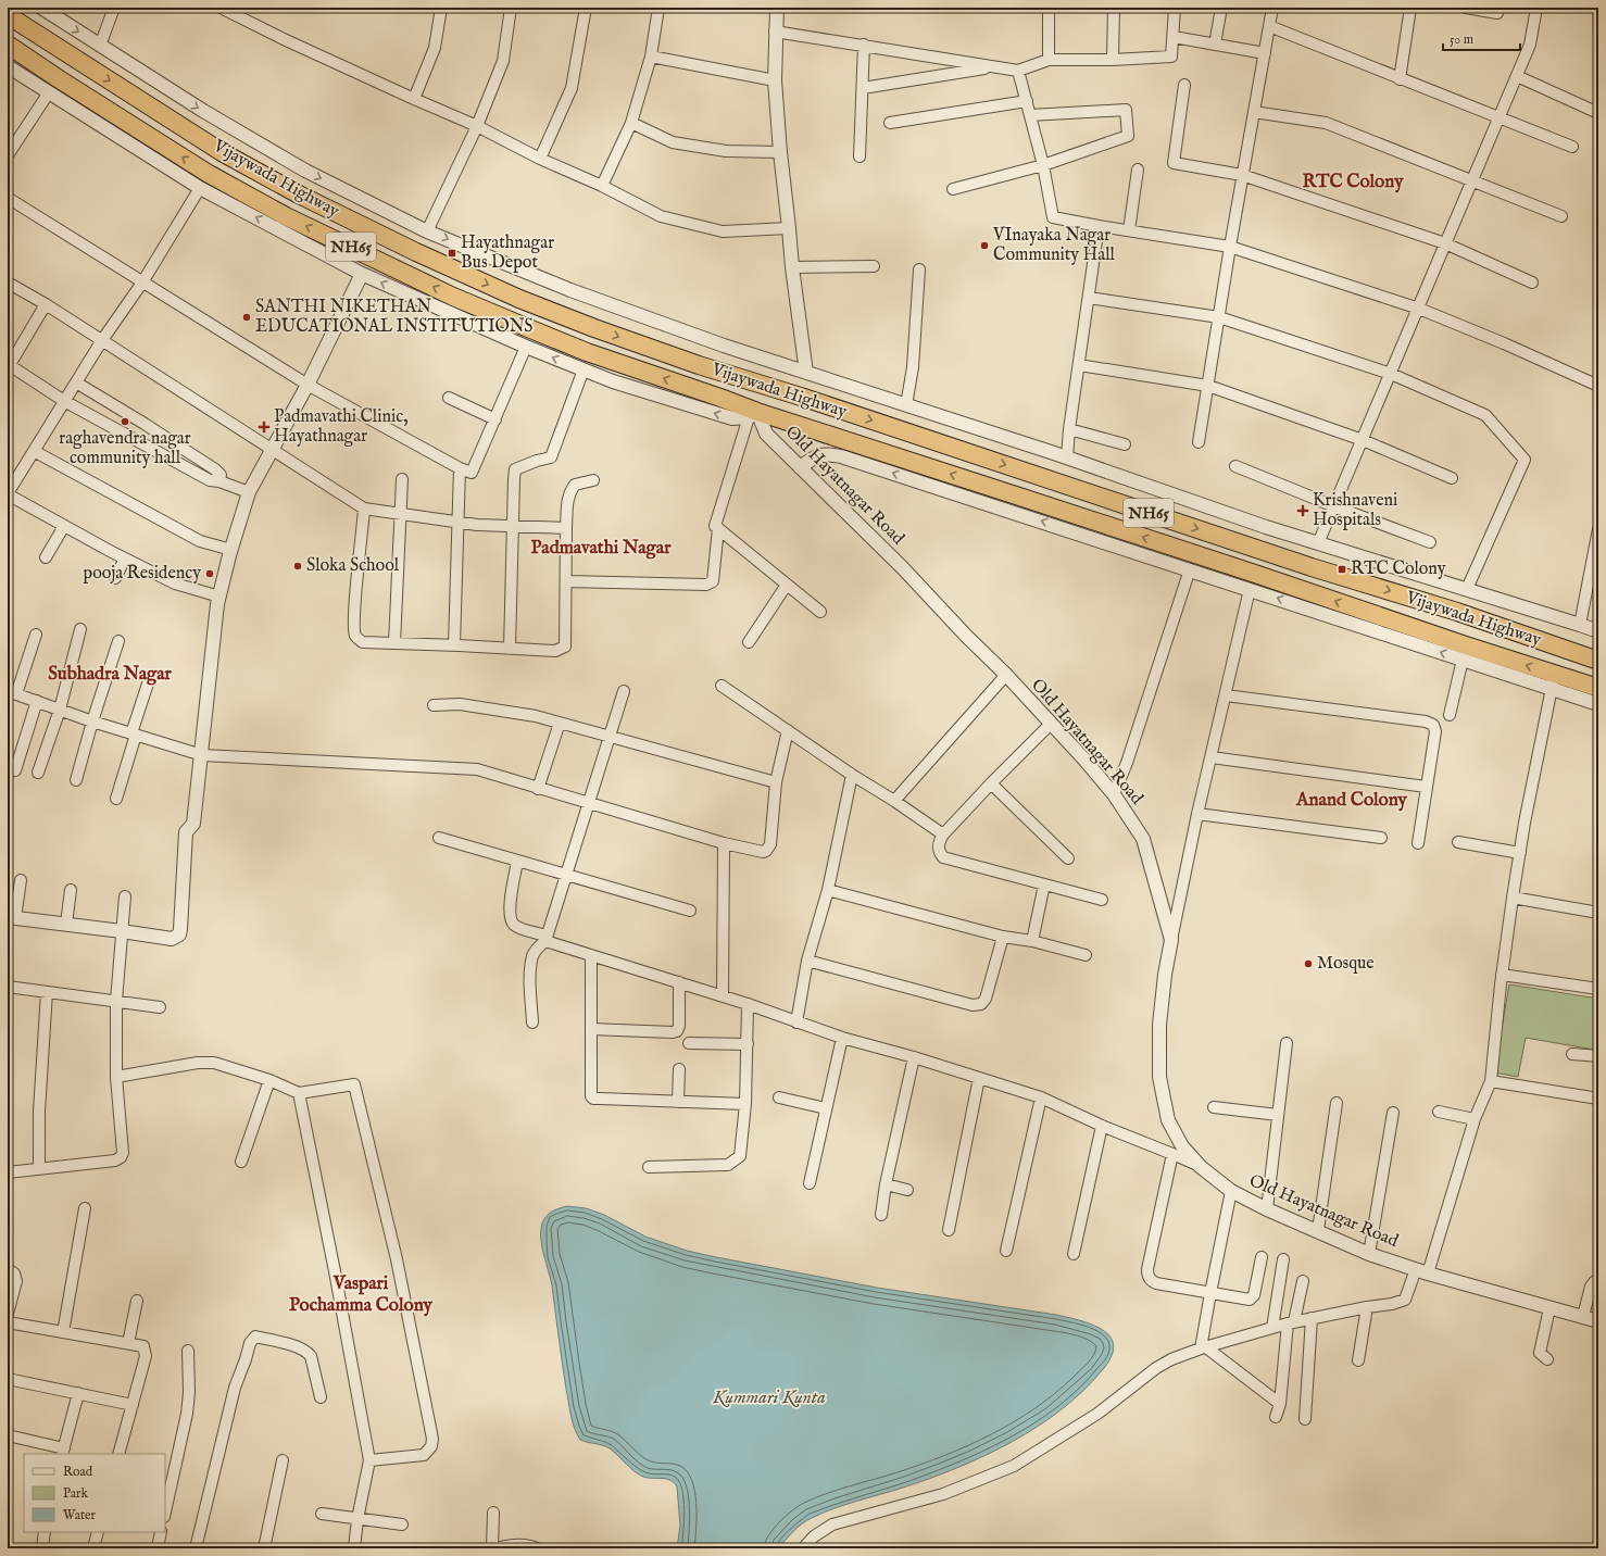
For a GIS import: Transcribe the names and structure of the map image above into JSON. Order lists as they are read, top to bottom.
{
  "streets": {
    "highway": ["Vijaywada Highway", "NH65"],
    "street": ["Old Hayatnagar Road"]
  },
  "crossings": [
    ["Vijaywada Highway", "Old Hayatnagar Road"]
  ],
  "districts": [
    "RTC Colony",
    "Padmavathi Nagar",
    "Subhadra Nagar",
    "Anand Colony",
    "Vaspari Pochamma Colony"
  ],
  "water": ["Kummari Kunta"],
  "places": {
    "other": [
      "VInayaka Nagar Community Hall",
      "SANTHI NIKETHAN EDUCATIONAL INSTITUTIONS",
      "raghavendra nagar community hall",
      "Sloka School",
      "pooja Residency",
      "Mosque"
    ],
    "transit": ["Hayathnagar Bus Depot", "RTC Colony"],
    "health": ["Padmavathi Clinic, Hayathnagar", "Krishnaveni Hospitals"]
  },
  "legend": ["Road", "Park", "Water"],
  "scale_bar": "50 m"
}
